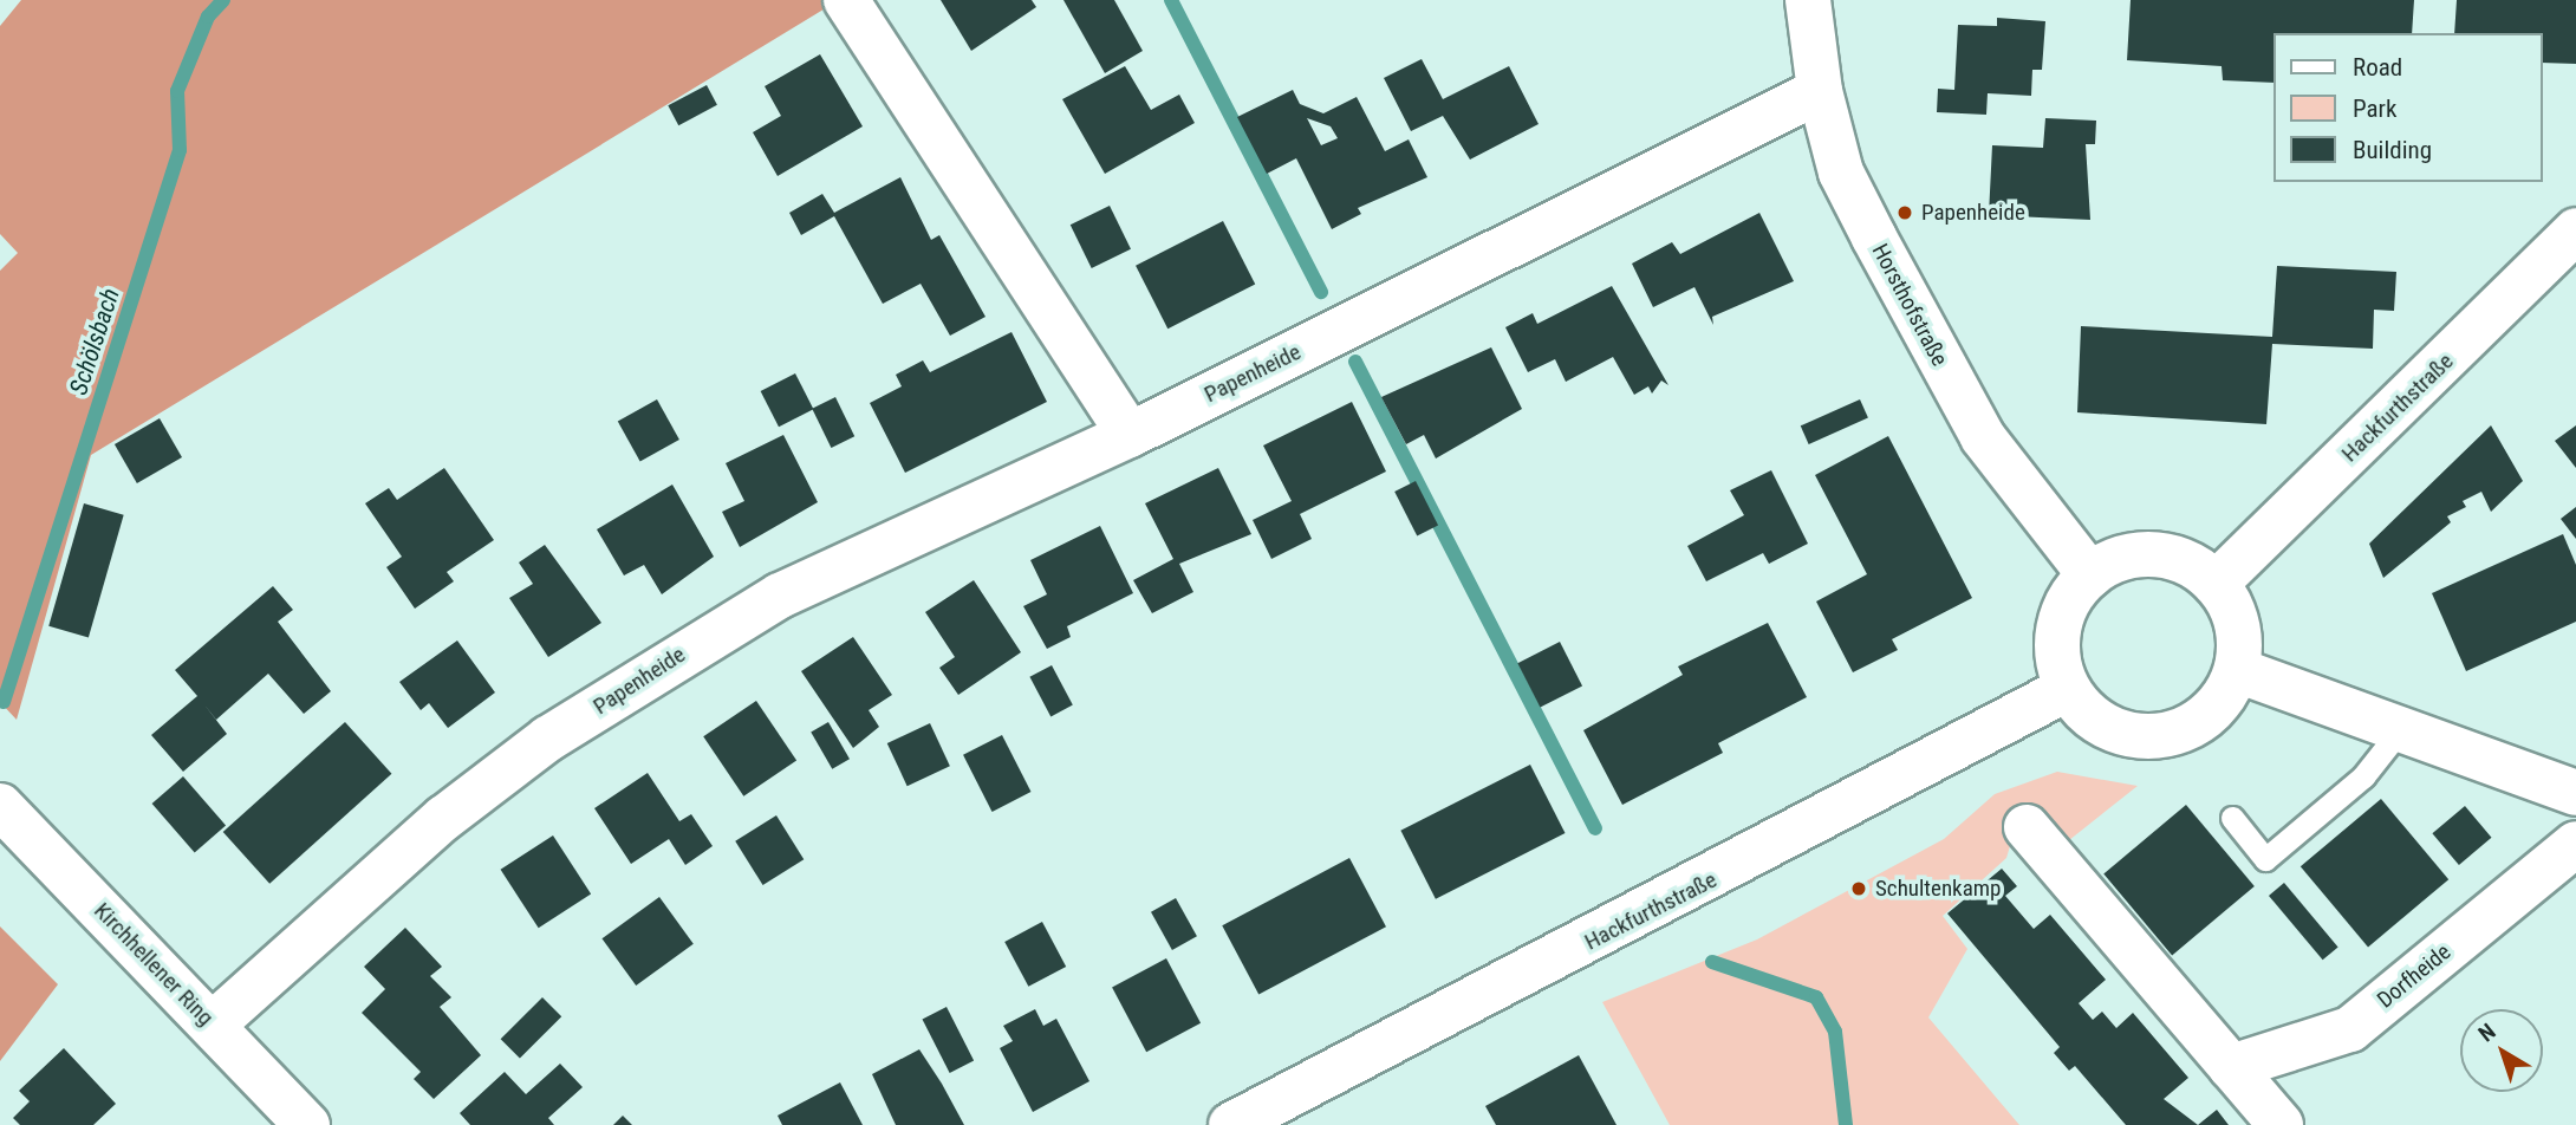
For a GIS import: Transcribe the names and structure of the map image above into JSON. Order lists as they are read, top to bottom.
{
  "streets": {
    "street": [
      "Horsthofstraße",
      "Papenheide",
      "Hackfurthstraße",
      "Kirchhellener Ring",
      "Dorfheide"
    ]
  },
  "crossings": [
    ["Horsthofstraße", "Papenheide"],
    ["Horsthofstraße", "Hackfurthstraße"],
    ["Papenheide", "Kirchhellener Ring"]
  ],
  "water": ["Schölsbach"],
  "places": ["Papenheide", "Schultenkamp"],
  "legend": ["Road", "Park", "Building"],
  "north": "top left"
}
